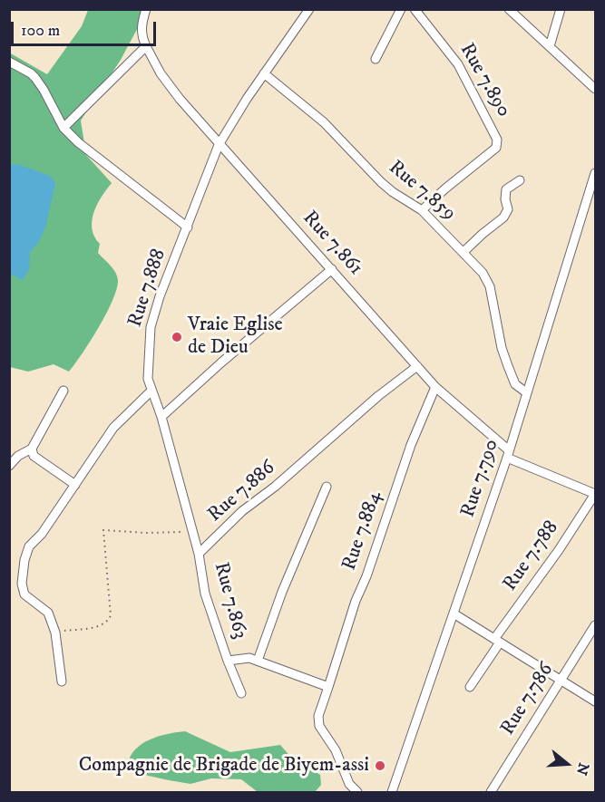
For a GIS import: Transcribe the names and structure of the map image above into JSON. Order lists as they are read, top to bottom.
{
  "streets": {
    "street": [
      "Rue 7.890",
      "Rue 7.859",
      "Rue 7.861",
      "Rue 7.888",
      "Rue 7.790",
      "Rue 7.886",
      "Rue 7.884",
      "Rue 7.788",
      "Rue 7.863",
      "Rue 7.786"
    ]
  },
  "crossings": [
    ["Rue 7.890", "Rue 7.859"],
    ["Rue 7.859", "Rue 7.888"],
    ["Rue 7.859", "Rue 7.790"],
    ["Rue 7.861", "Rue 7.888"],
    ["Rue 7.861", "Rue 7.790"],
    ["Rue 7.861", "Rue 7.886"],
    ["Rue 7.861", "Rue 7.884"],
    ["Rue 7.861", "Rue 7.788"],
    ["Rue 7.888", "Rue 7.886"],
    ["Rue 7.886", "Rue 7.863"],
    ["Rue 7.884", "Rue 7.863"]
  ],
  "places": ["Vraie Eglise de Dieu", "Compagnie de Brigade de Biyem-assi"],
  "scale_bar": "100 m",
  "north": "right"
}
